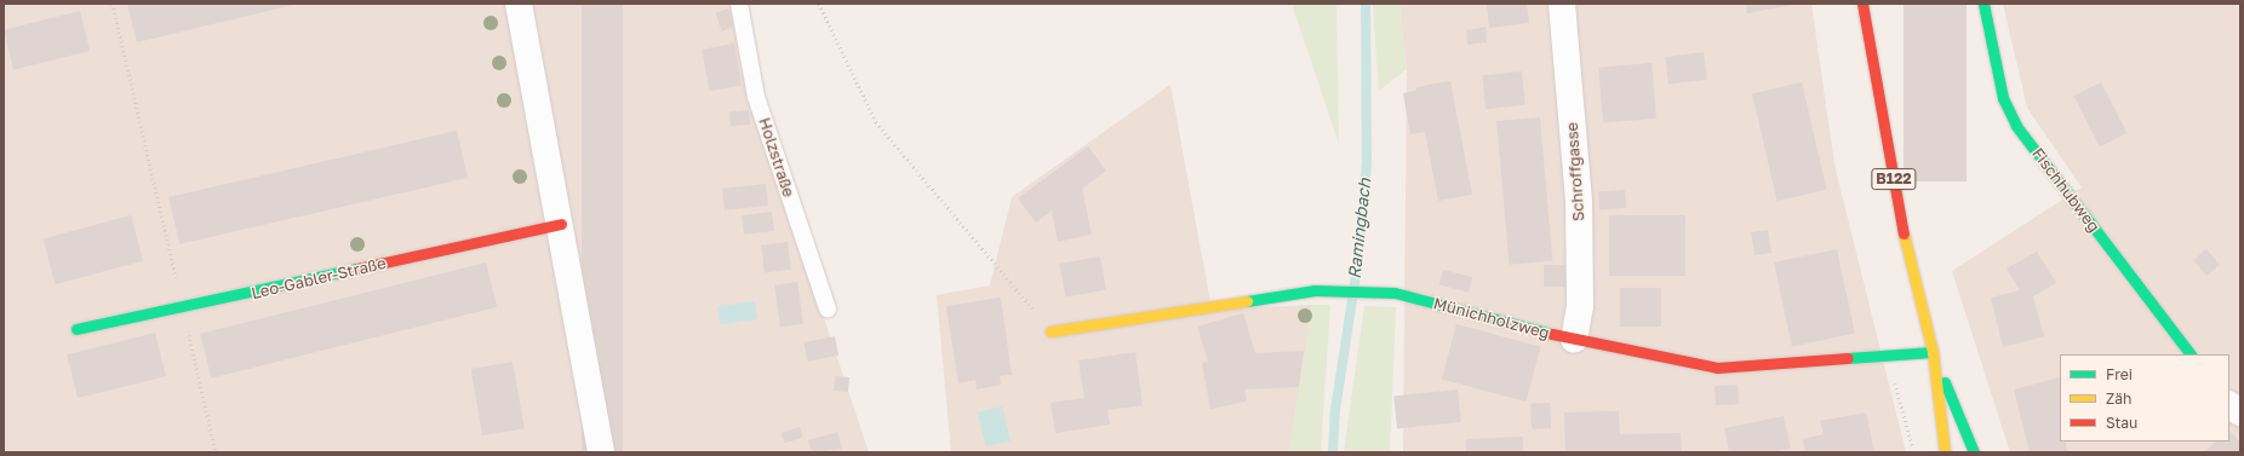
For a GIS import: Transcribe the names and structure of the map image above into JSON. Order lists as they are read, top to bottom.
{
  "streets": {
    "street": [
      "Schroffgasse",
      "B122",
      "Fischhubweg",
      "Leo-Gabler-Straße",
      "Münichholzweg"
    ],
    "lane": ["Holzstraße"]
  },
  "crossings": [
    ["Schroffgasse", "Münichholzweg"],
    ["B122", "Münichholzweg"]
  ],
  "water": ["Ramingbach"],
  "legend": ["Frei", "Zäh", "Stau"]
}
